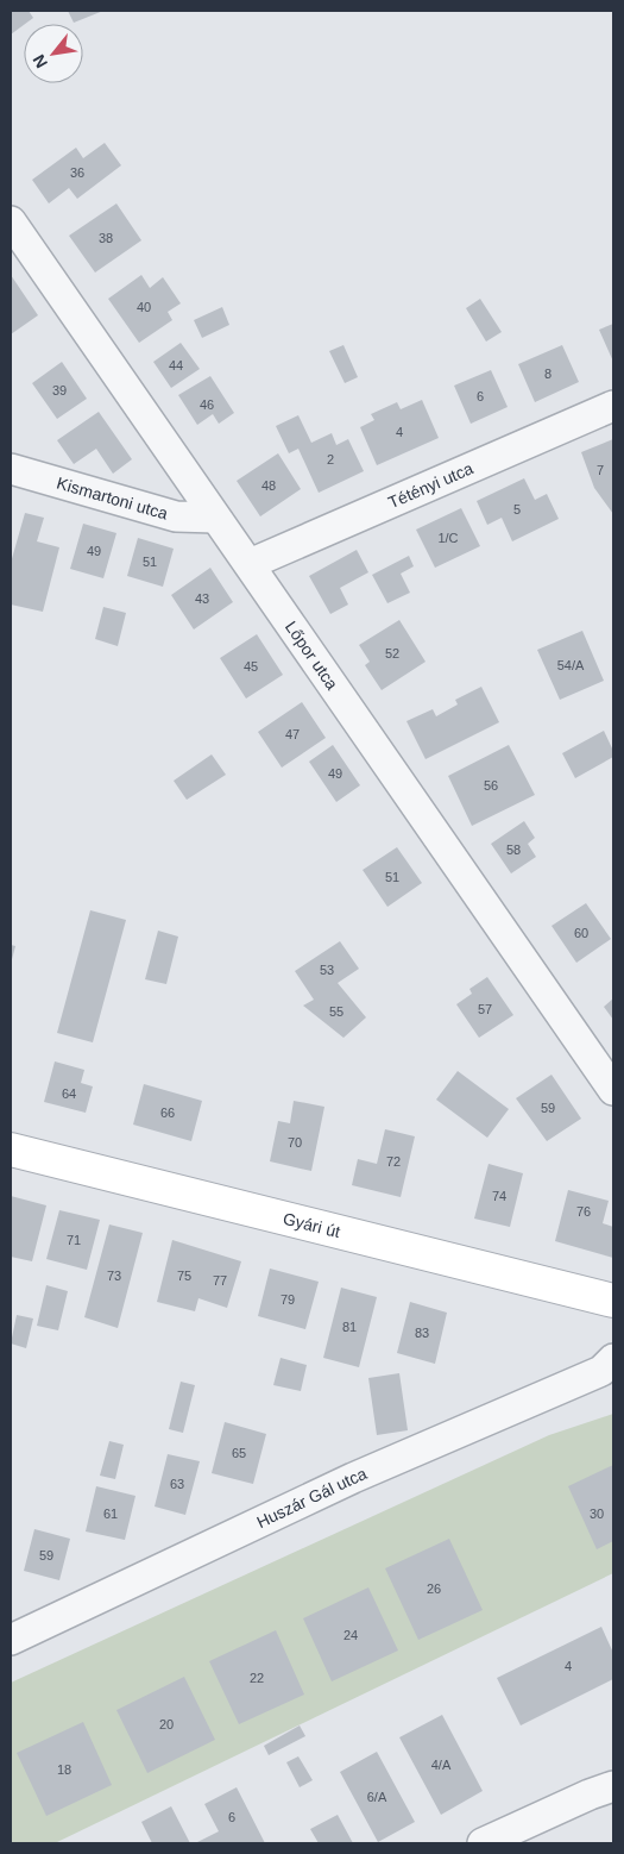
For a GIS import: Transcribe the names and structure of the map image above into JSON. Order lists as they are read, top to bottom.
{
  "streets": {
    "street": [
      "Tétényi utca",
      "Kismartoni utca",
      "Lőpor utca",
      "Gyári út",
      "Huszár Gál utca"
    ]
  },
  "crossings": [
    ["Tétényi utca", "Lőpor utca"],
    ["Kismartoni utca", "Lőpor utca"]
  ],
  "house_numbers": [
    "36",
    "38",
    "40",
    "44",
    "8",
    "39",
    "6",
    "46",
    "4",
    "2",
    "7",
    "48",
    "5",
    "1/C",
    "49",
    "51",
    "43",
    "52",
    "54/A",
    "45",
    "47",
    "49",
    "56",
    "58",
    "51",
    "60",
    "53",
    "57",
    "55",
    "64",
    "59",
    "66",
    "70",
    "72",
    "74",
    "76",
    "71",
    "73",
    "75",
    "77",
    "79",
    "81",
    "83",
    "65",
    "63",
    "61",
    "30",
    "59",
    "26",
    "24",
    "4",
    "22",
    "20",
    "4/A",
    "18",
    "6/A",
    "6"
  ],
  "north": "bottom left"
}
